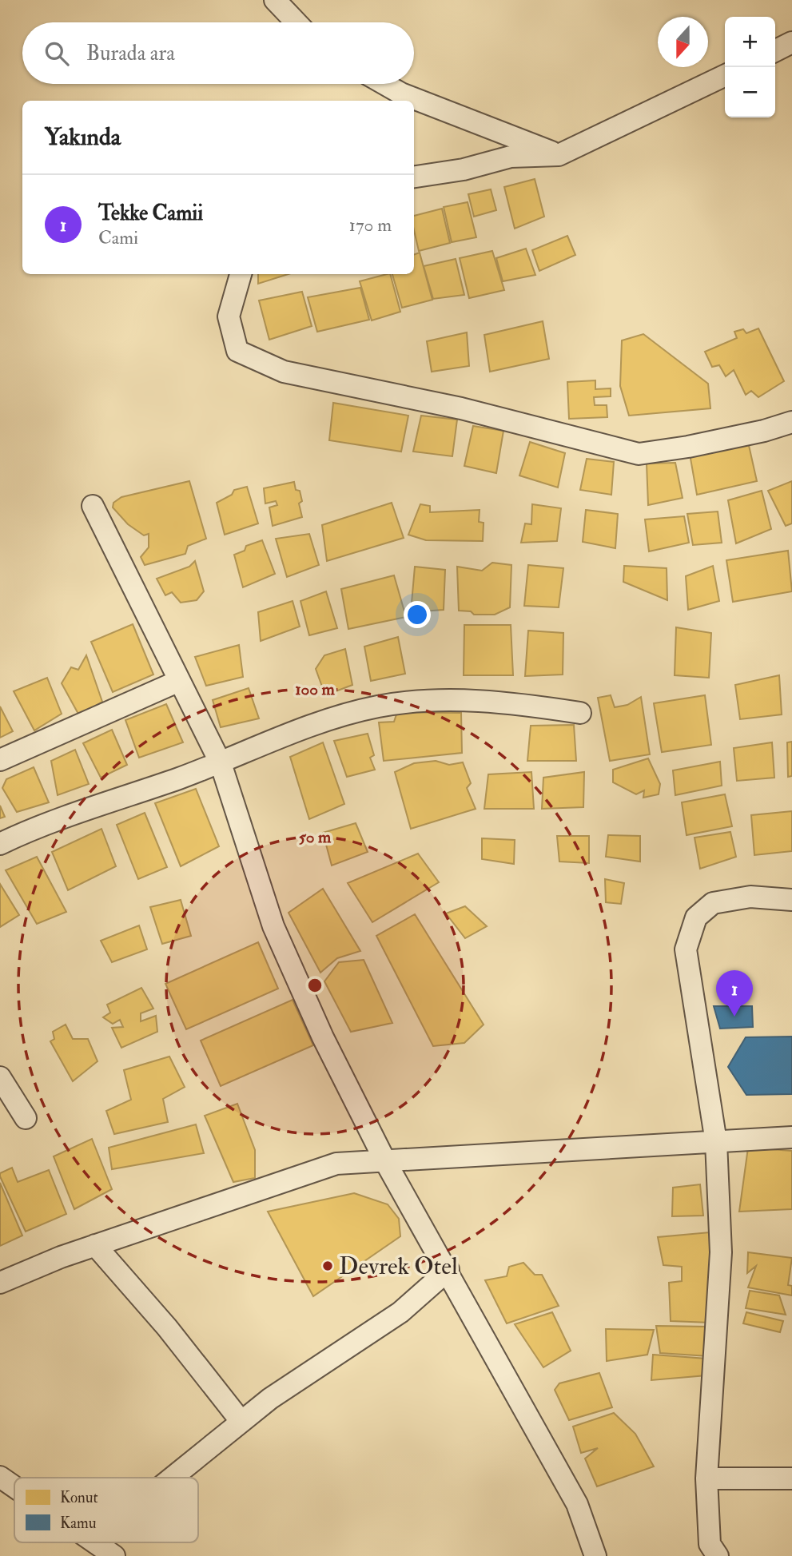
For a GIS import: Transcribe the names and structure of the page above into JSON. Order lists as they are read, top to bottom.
{
  "places": ["Devrek Otel"],
  "legend": ["Konut", "Kamu"],
  "north": "bottom",
  "page": {
    "map_buttons": ["+", "−"],
    "search": "Burada ara",
    "heading": "Yakında",
    "list": [
      {
        "mark": "1",
        "name": "Tekke Camii",
        "note": "Cami",
        "value": "170 m"
      }
    ],
    "pins": "1"
  },
  "rings": ["100 m", "50 m"]
}
